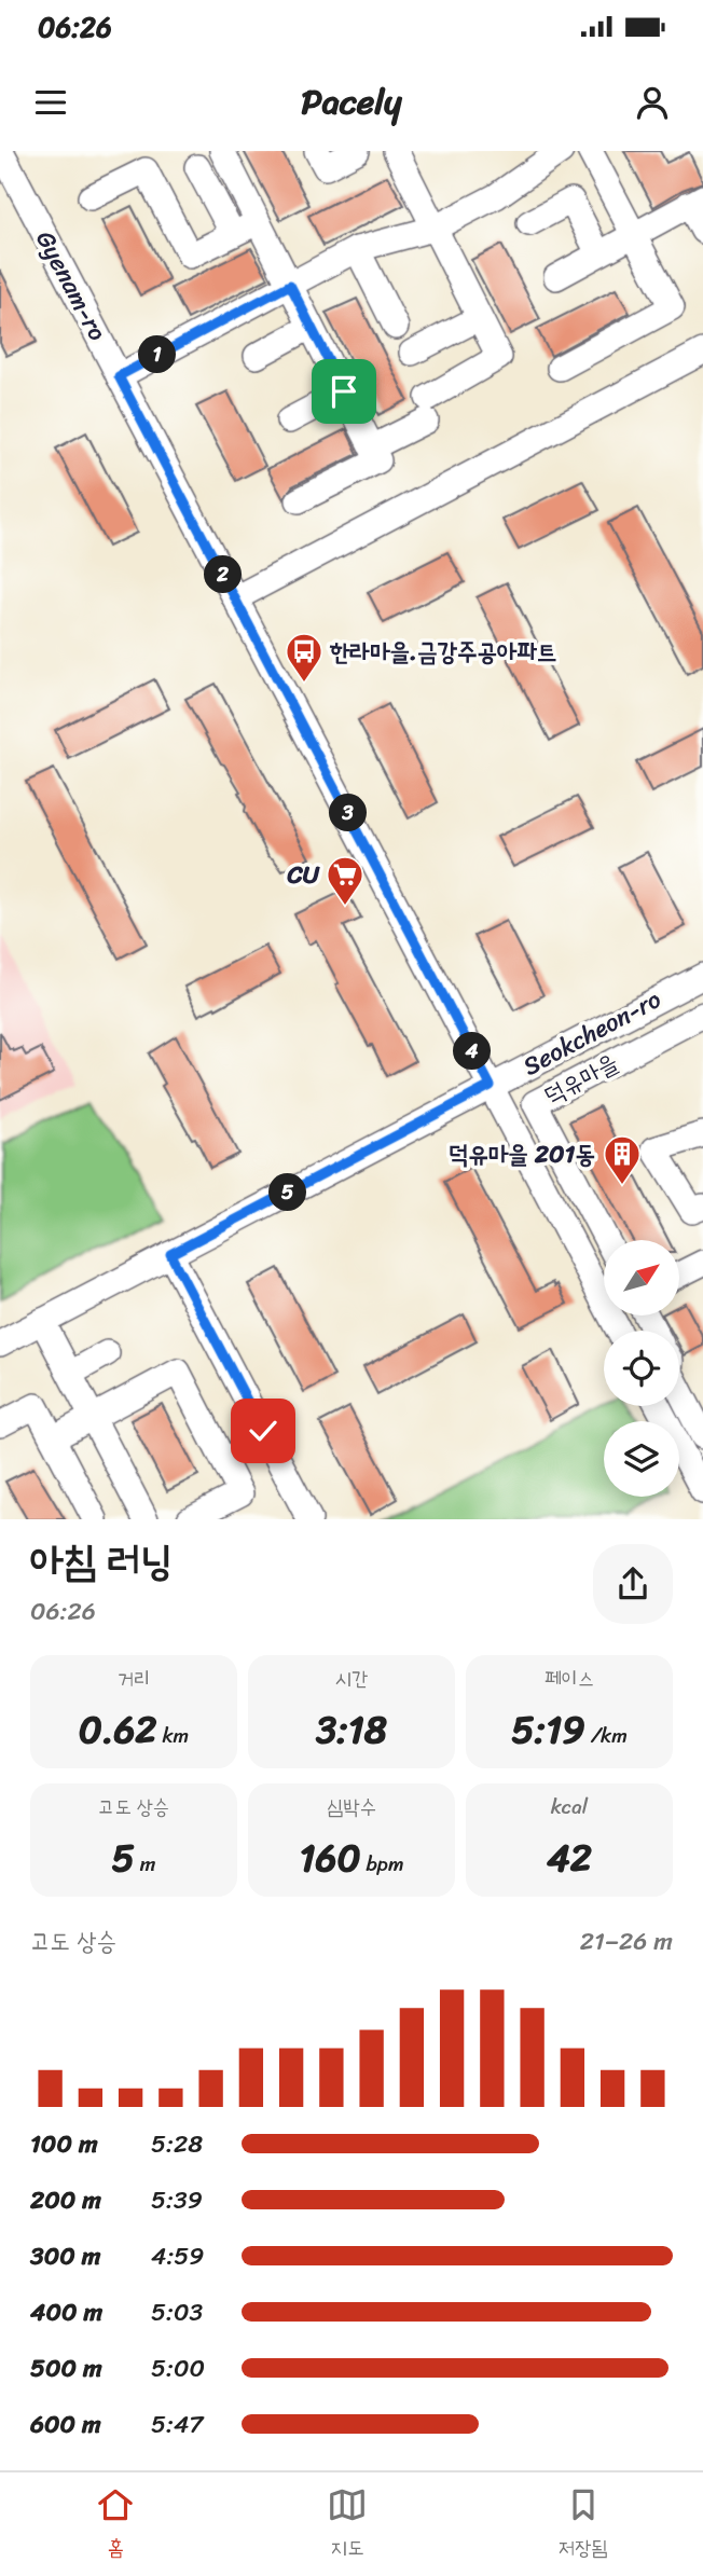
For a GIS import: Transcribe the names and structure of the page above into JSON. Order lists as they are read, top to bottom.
{
  "streets": {
    "street": ["Gyenam-ro", "Seokcheon-ro", "덕유마을"]
  },
  "crossings": [
    ["Gyenam-ro", "Seokcheon-ro"]
  ],
  "places": {
    "bus stop": ["한라마을.금강주공아파트"],
    "supermarket": ["CU"],
    "building": ["덕유마을 201동"]
  },
  "north": "top right",
  "page": {
    "status": "06:26",
    "header": "Pacely",
    "pins": [
      "1",
      "2",
      "3",
      "4",
      "5"
    ],
    "heading": ["아침 러닝", "06:26"],
    "stats": [
      ["거리", "0.62 km"],
      ["시간", "3:18"],
      ["페이스", "5:19 /km"],
      ["고도 상승", "5 m"],
      ["심박수", "160 bpm"],
      ["kcal", "42"]
    ],
    "chart": ["고도 상승", "21–26 m"],
    "list": [
      {
        "name": "100 m",
        "note": "5:28"
      },
      {
        "name": "200 m",
        "note": "5:39"
      },
      {
        "name": "300 m",
        "note": "4:59"
      },
      {
        "name": "400 m",
        "note": "5:03"
      },
      {
        "name": "500 m",
        "note": "5:00"
      },
      {
        "name": "600 m",
        "note": "5:47"
      }
    ],
    "tabs": ["홈", "지도", "저장됨"]
  }
}
